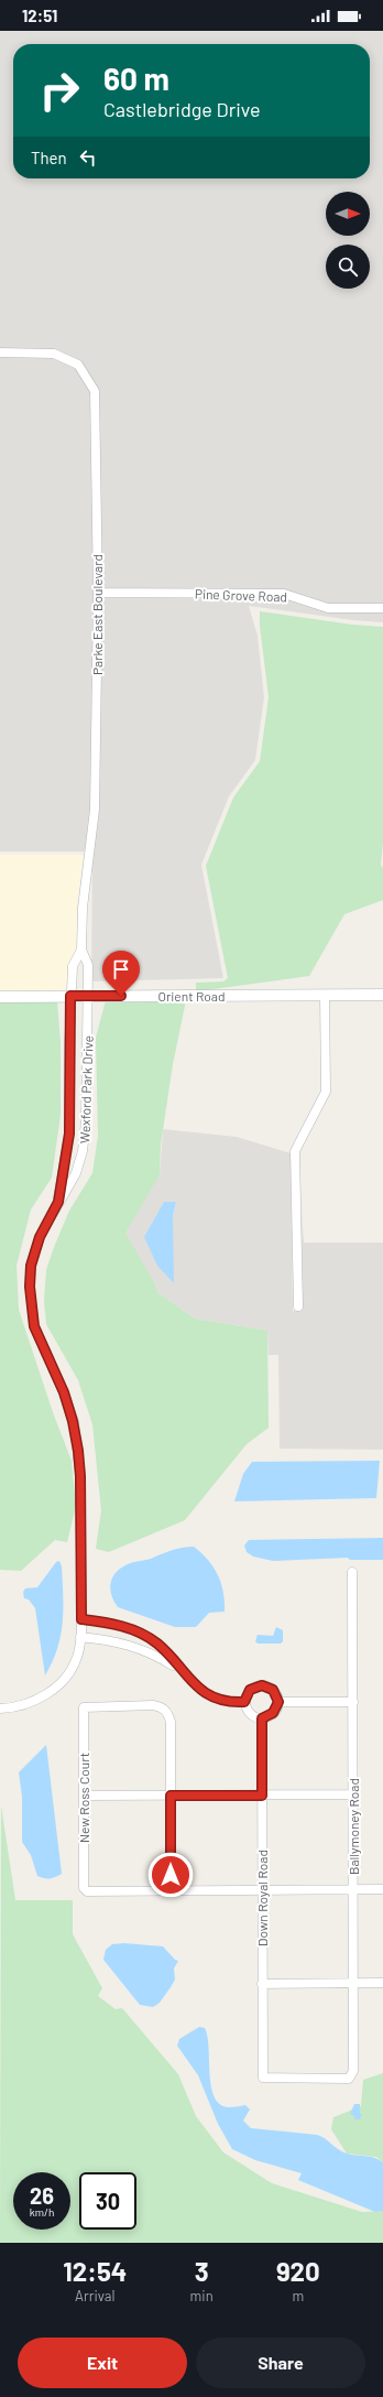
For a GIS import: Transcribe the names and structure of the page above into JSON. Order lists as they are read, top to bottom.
{
  "streets": {
    "street": [
      "Pine Grove Road",
      "Parke East Boulevard",
      "Orient Road",
      "Wexford Park Drive",
      "New Ross Court",
      "Ballymoney Road",
      "Down Royal Road"
    ]
  },
  "crossings": [
    ["Pine Grove Road", "Parke East Boulevard"],
    ["Parke East Boulevard", "Orient Road"],
    ["Parke East Boulevard", "Wexford Park Drive"],
    ["Orient Road", "Wexford Park Drive"],
    ["Ballymoney Road", "Down Royal Road"]
  ],
  "north": "right",
  "page": {
    "status": "12:51",
    "turn": ["60 m", "Castlebridge Drive"],
    "then": "Then",
    "speed": "26 km/h",
    "limit": "30",
    "eta": [
      "12:54",
      "Arrival",
      "3",
      "min",
      "920",
      "m"
    ],
    "buttons": ["Exit", "Share"]
  }
}
